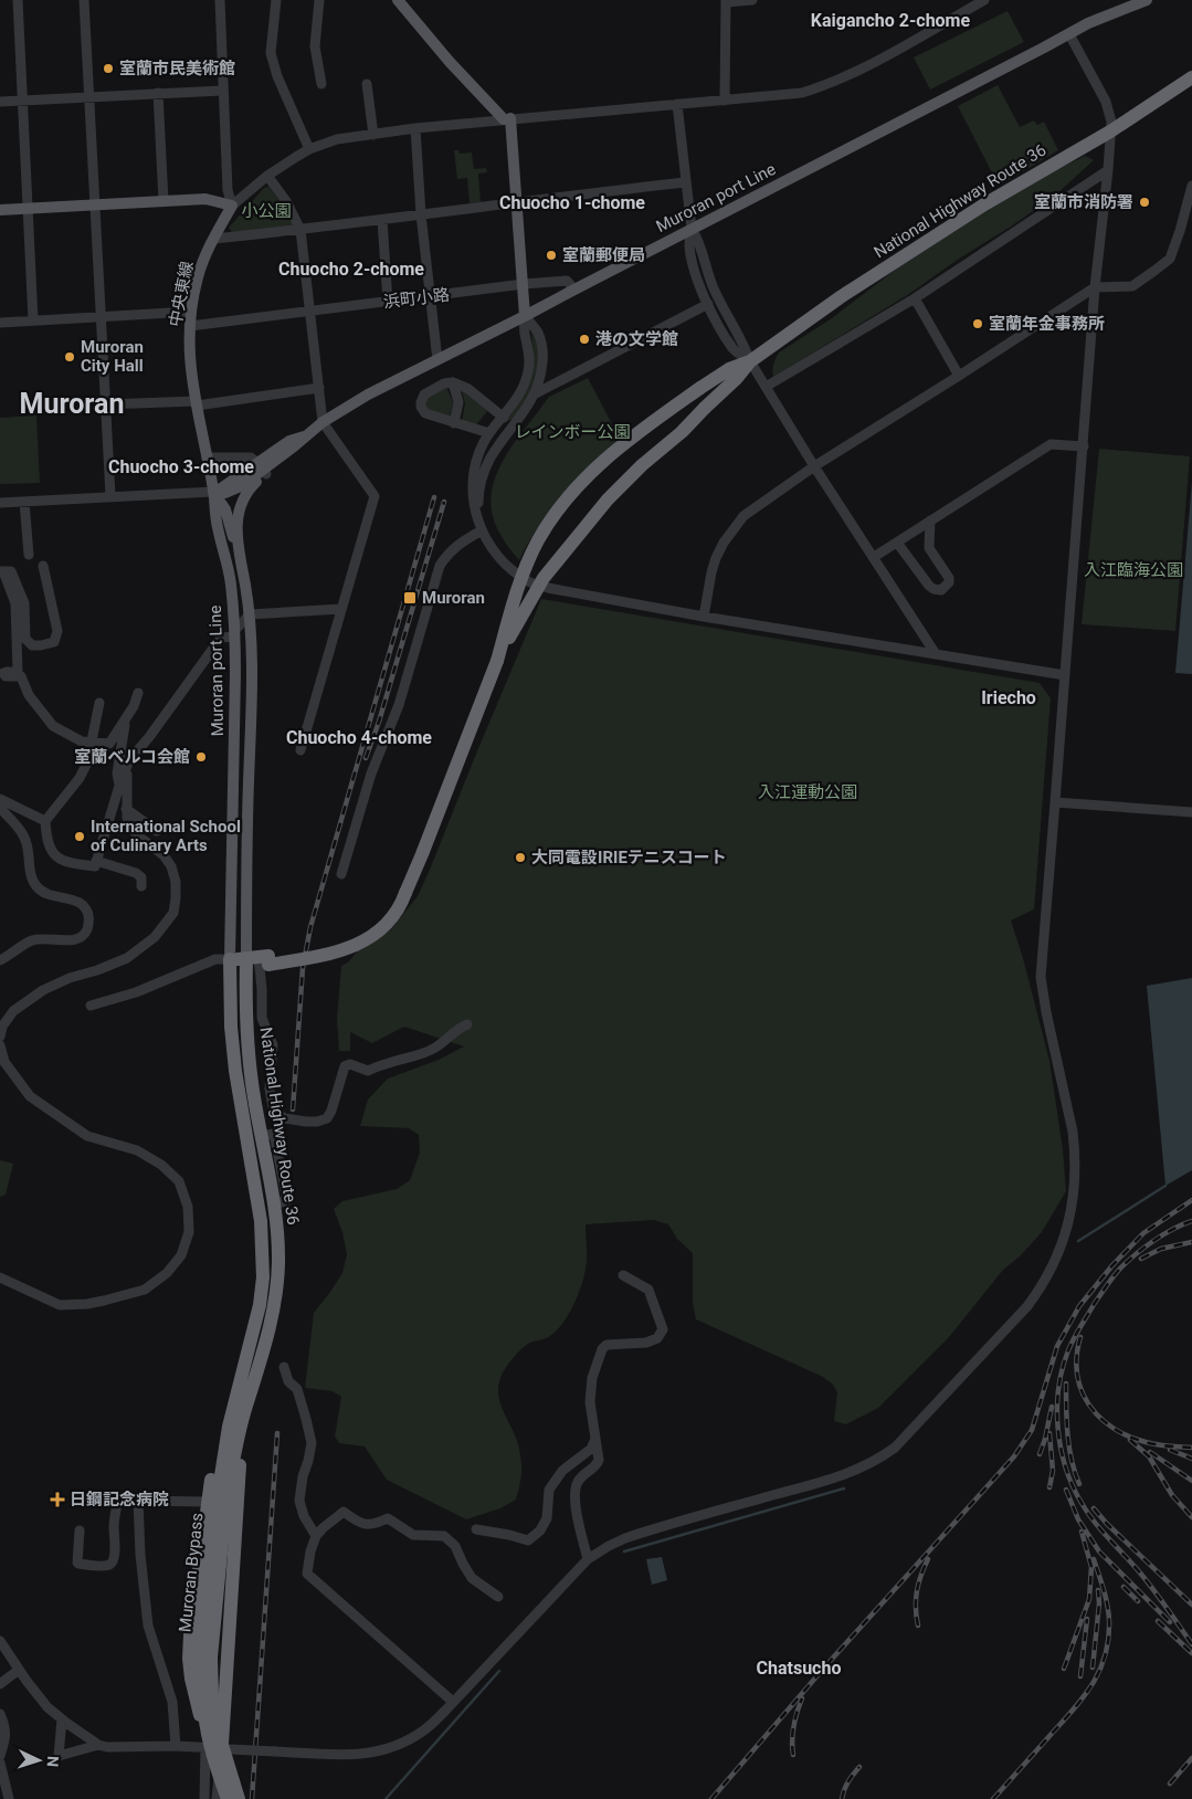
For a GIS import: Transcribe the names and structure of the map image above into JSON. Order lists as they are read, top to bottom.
{
  "streets": {
    "highway": ["National Highway Route 36", "Muroran Bypass"],
    "main road": ["Muroran port Line", "中央東線"],
    "street": ["浜町小路"]
  },
  "crossings": [
    ["Muroran port Line", "National Highway Route 36"],
    ["Muroran port Line", "中央東線"],
    ["Muroran port Line", "浜町小路"],
    ["National Highway Route 36", "Muroran Bypass"],
    ["中央東線", "浜町小路"]
  ],
  "districts": [
    "Kaigancho 2-chome",
    "Chuocho 1-chome",
    "Chuocho 2-chome",
    "Muroran",
    "Chuocho 3-chome",
    "Iriecho",
    "Chuocho 4-chome",
    "Chatsucho"
  ],
  "parks": [
    "小公園",
    "レインボー公園",
    "入江臨海公園",
    "入江運動公園"
  ],
  "places": {
    "other": [
      "室蘭市民美術館",
      "室蘭市消防署",
      "室蘭郵便局",
      "室蘭年金事務所",
      "港の文学館",
      "Muroran City Hall",
      "室蘭ベルコ会館",
      "International School of Culinary Arts",
      "大同電設IRIEテニスコート"
    ],
    "transit": ["Muroran"],
    "health": ["日鋼記念病院"]
  },
  "north": "right"
}
